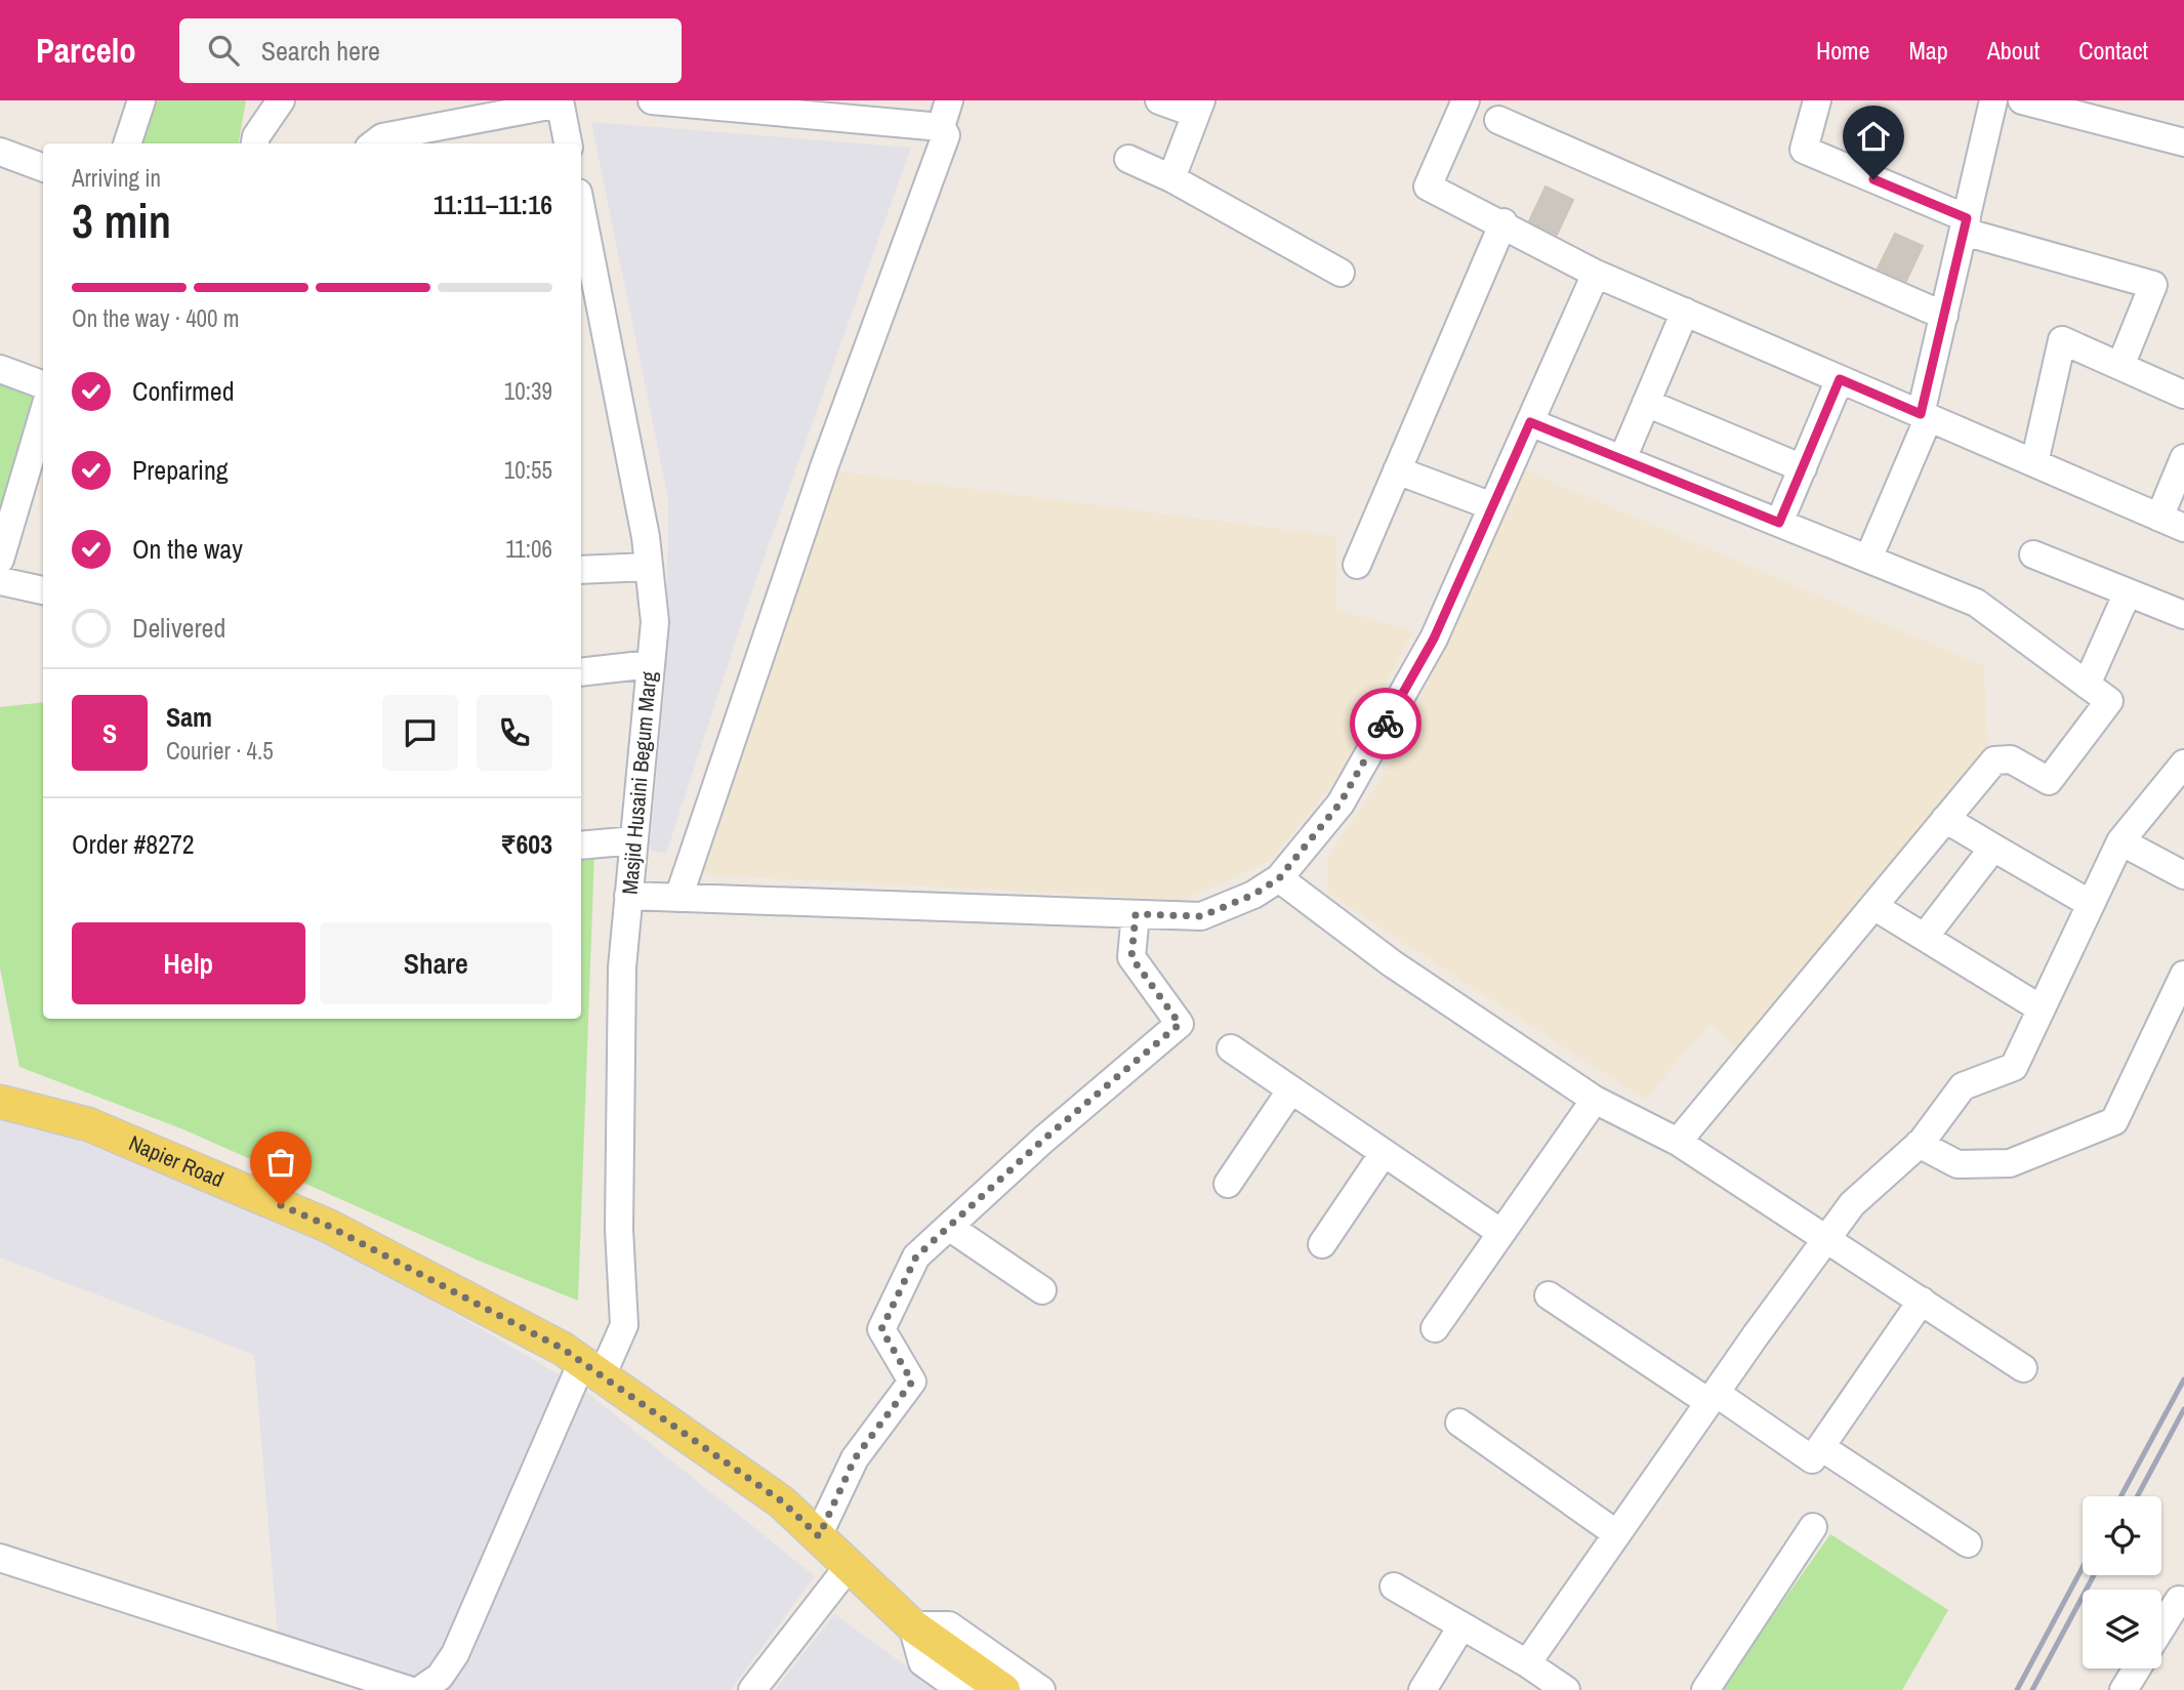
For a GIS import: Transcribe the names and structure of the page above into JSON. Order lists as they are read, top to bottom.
{
  "streets": {
    "main road": ["Napier Road"],
    "street": ["Masjid Husaini Begum Marg"]
  },
  "crossings": [
    ["Masjid Husaini Begum Marg", "Napier Road"]
  ],
  "page": {
    "header": "Parcelo",
    "search": "Search here",
    "nav": [
      "Home",
      "Map",
      "About",
      "Contact"
    ],
    "heading": ["3 min", "Arriving in", "11:11–11:16"],
    "panel": [
      "Sam",
      "Courier · 4.5",
      "Order #8272",
      "₹603"
    ],
    "bar": "On the way · 400 m",
    "list": [
      ["Confirmed", "10:39"],
      ["Preparing", "10:55"],
      ["On the way", "11:06"],
      "Delivered"
    ],
    "round": "S",
    "buttons": ["Help", "Share"]
  }
}
